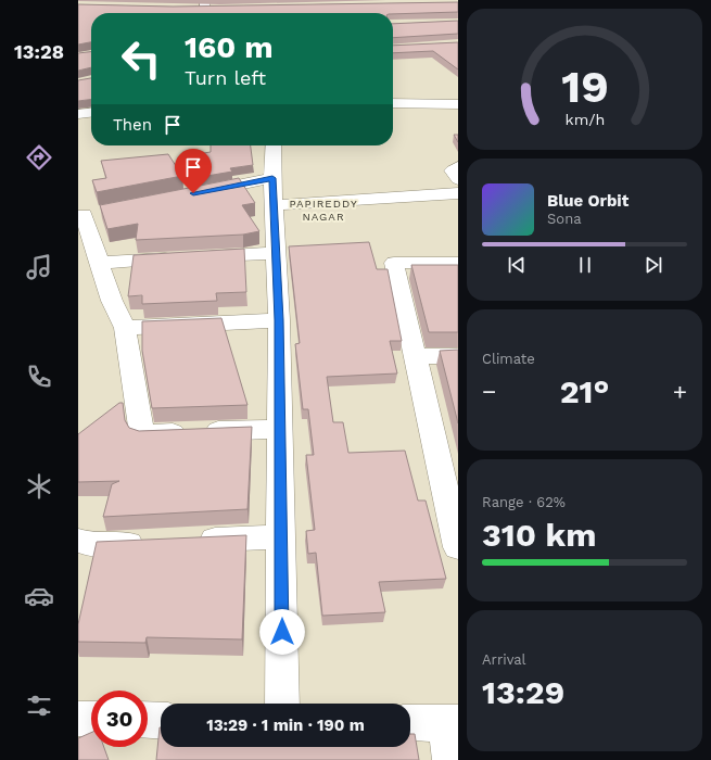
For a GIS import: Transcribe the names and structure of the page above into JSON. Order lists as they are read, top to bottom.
{
  "districts": ["PAPIREDDY NAGAR"],
  "page": {
    "tabs": "13:28",
    "turn": ["160 m", "Turn left"],
    "then": "Then",
    "song": ["Blue Orbit", "Sona"],
    "tile": [
      "Climate",
      ["Range · 62%", "310 km"],
      ["Arrival", "13:29"]
    ],
    "heat": ["−", "21°", "+"],
    "limit": "30",
    "trip": "13:29 · 1 min · 190 m",
    "gauge": ["19", "km/h"]
  }
}
